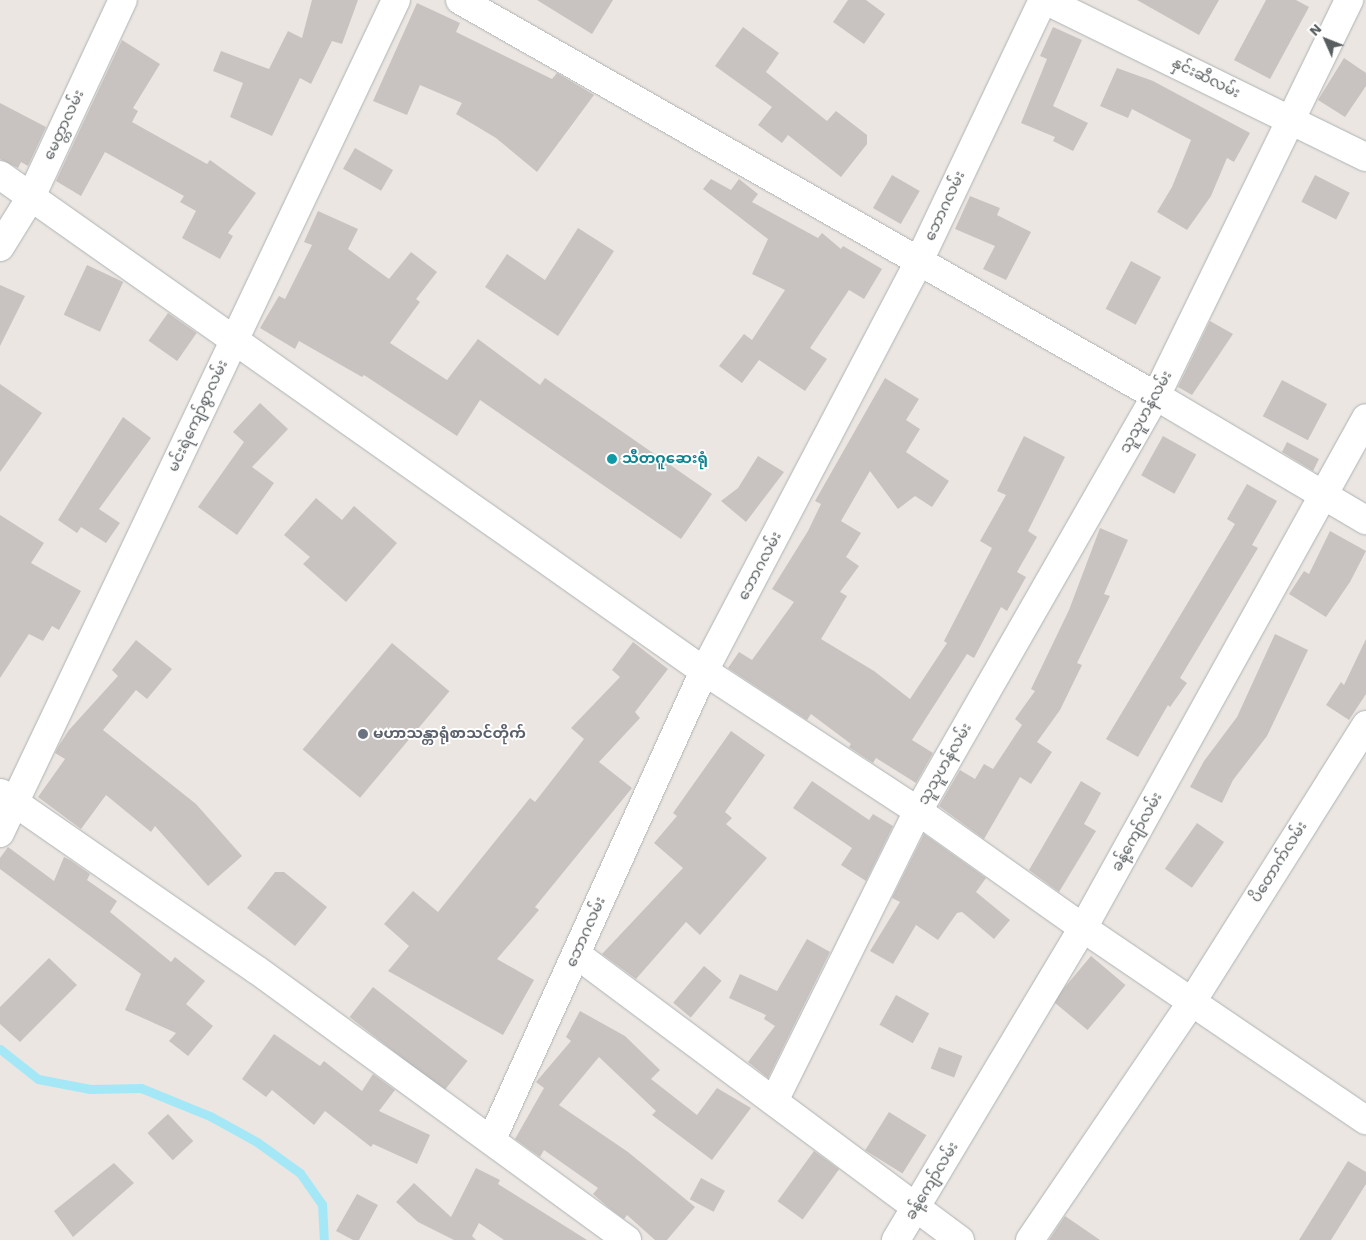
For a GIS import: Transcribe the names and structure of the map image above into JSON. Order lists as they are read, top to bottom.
{
  "streets": {
    "street": [
      "နှင်းဆီလမ်း",
      "မေတ္တာလမ်း",
      "ဘောဂလမ်း",
      "သူသူဟန်လမ်း",
      "မင်းရဲကျော်စွာလမ်း",
      "ခန့်ကျော်လမ်း",
      "ပိတောက်လမ်း"
    ]
  },
  "crossings": [
    ["နှင်းဆီလမ်း", "ဘောဂလမ်း"],
    ["နှင်းဆီလမ်း", "သူသူဟန်လမ်း"]
  ],
  "places": ["သီတဂူဆေးရုံ", "မဟာသန္တာရုံစာသင်တိုက်"],
  "north": "top left"
}
